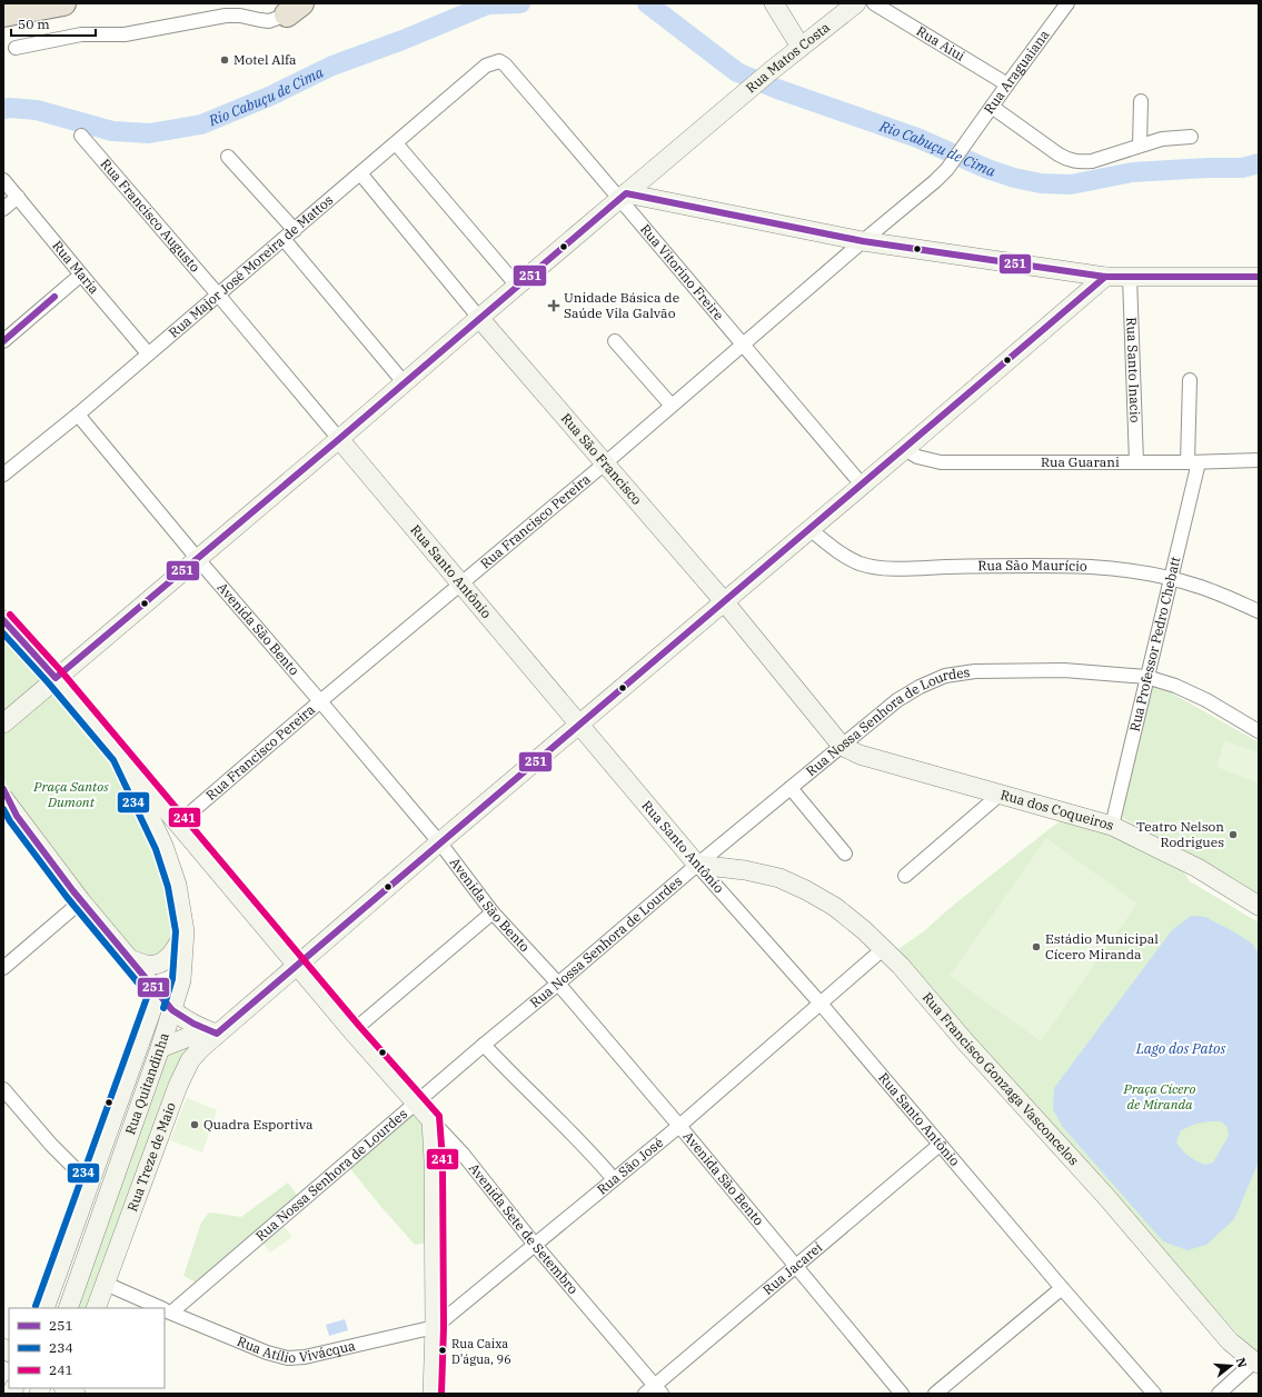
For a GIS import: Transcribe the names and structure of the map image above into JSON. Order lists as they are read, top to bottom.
{
  "streets": {
    "street": [
      "Rua Aiui",
      "Rua Matos Costa",
      "Rua Araguaiana",
      "Rua Francisco Augusto",
      "Rua Maria",
      "Rua Major José Moreira de Mattos",
      "Rua Vitorino Freire",
      "Rua Santo Inacio",
      "Rua São Francisco",
      "Rua Guarani",
      "Rua Francisco Pereira",
      "Rua São Maurício",
      "Rua Santo Antônio",
      "Avenida São Bento",
      "Rua Professor Pedro Chebatt",
      "Rua Nossa Senhora de Lourdes",
      "Rua dos Coqueiros",
      "Rua Francisco Gonzaga Vasconcelos",
      "Rua Quitandinha",
      "Rua Treze de Maio",
      "Rua São José",
      "Avenida Sete de Setembro",
      "Rua Jacareí",
      "Rua Atílio Vivácqua"
    ]
  },
  "crossings": [
    ["Rua Aiui", "Rua Araguaiana"],
    ["Rua Matos Costa", "Rua Vitorino Freire"],
    ["Rua Matos Costa", "Rua São Francisco"],
    ["Rua Matos Costa", "Rua Santo Antônio"],
    ["Rua Matos Costa", "Avenida São Bento"],
    ["Rua Matos Costa", "Avenida Sete de Setembro"],
    ["Rua Araguaiana", "Rua Francisco Pereira"],
    ["Rua Francisco Augusto", "Rua Major José Moreira de Mattos"],
    ["Rua Francisco Augusto", "Rua Santo Antônio"],
    ["Rua Maria", "Rua Major José Moreira de Mattos"],
    ["Rua Major José Moreira de Mattos", "Rua Vitorino Freire"],
    ["Rua Major José Moreira de Mattos", "Rua São Francisco"],
    ["Rua Major José Moreira de Mattos", "Rua Santo Antônio"],
    ["Rua Major José Moreira de Mattos", "Avenida São Bento"],
    ["Rua Vitorino Freire", "Rua Francisco Pereira"],
    ["Rua Vitorino Freire", "Rua Treze de Maio"],
    ["Rua Santo Inacio", "Rua Guarani"],
    ["Rua São Francisco", "Rua Francisco Pereira"],
    ["Rua São Francisco", "Rua Nossa Senhora de Lourdes"],
    ["Rua São Francisco", "Rua dos Coqueiros"],
    ["Rua São Francisco", "Rua Treze de Maio"],
    ["Rua Guarani", "Rua Professor Pedro Chebatt"],
    ["Rua Guarani", "Rua Treze de Maio"],
    ["Rua Francisco Pereira", "Rua Santo Antônio"],
    ["Rua Francisco Pereira", "Avenida São Bento"],
    ["Rua Francisco Pereira", "Avenida Sete de Setembro"],
    ["Rua São Maurício", "Rua Professor Pedro Chebatt"],
    ["Rua São Maurício", "Rua Treze de Maio"],
    ["Rua Santo Antônio", "Rua Nossa Senhora de Lourdes"],
    ["Rua Santo Antônio", "Rua Francisco Gonzaga Vasconcelos"],
    ["Rua Santo Antônio", "Rua Treze de Maio"],
    ["Rua Santo Antônio", "Rua São José"],
    ["Rua Santo Antônio", "Rua Jacareí"],
    ["Avenida São Bento", "Rua Nossa Senhora de Lourdes"],
    ["Avenida São Bento", "Rua Treze de Maio"],
    ["Avenida São Bento", "Rua São José"],
    ["Avenida São Bento", "Rua Jacareí"],
    ["Rua Professor Pedro Chebatt", "Rua Nossa Senhora de Lourdes"],
    ["Rua Professor Pedro Chebatt", "Rua dos Coqueiros"],
    ["Rua Nossa Senhora de Lourdes", "Rua dos Coqueiros"],
    ["Rua Nossa Senhora de Lourdes", "Rua Francisco Gonzaga Vasconcelos"],
    ["Rua Nossa Senhora de Lourdes", "Avenida Sete de Setembro"],
    ["Rua Nossa Senhora de Lourdes", "Rua Atílio Vivácqua"],
    ["Rua Francisco Gonzaga Vasconcelos", "Rua São José"],
    ["Rua Quitandinha", "Avenida Sete de Setembro"],
    ["Rua Treze de Maio", "Avenida Sete de Setembro"],
    ["Rua Treze de Maio", "Rua Atílio Vivácqua"],
    ["Rua São José", "Avenida Sete de Setembro"],
    ["Rua São José", "Rua Atílio Vivácqua"],
    ["Avenida Sete de Setembro", "Rua Jacareí"]
  ],
  "water": ["Rio Cabuçu de Cima", "Lago dos Patos"],
  "parks": ["Praça Santos Dumont", "Praça Cícero de Miranda"],
  "places": {
    "other": [
      "Motel Alfa",
      "Teatro Nelson Rodrigues",
      "Estádio Municipal Cícero Miranda",
      "Quadra Esportiva",
      "Rua Caixa D'água, 96"
    ],
    "health": ["Unidade Básica de Saúde Vila Galvão"]
  },
  "lines": ["transit line 251", "transit line 241", "transit line 234"],
  "legend": ["251", "234", "241"],
  "scale_bar": "50 m",
  "north": "right"
}
